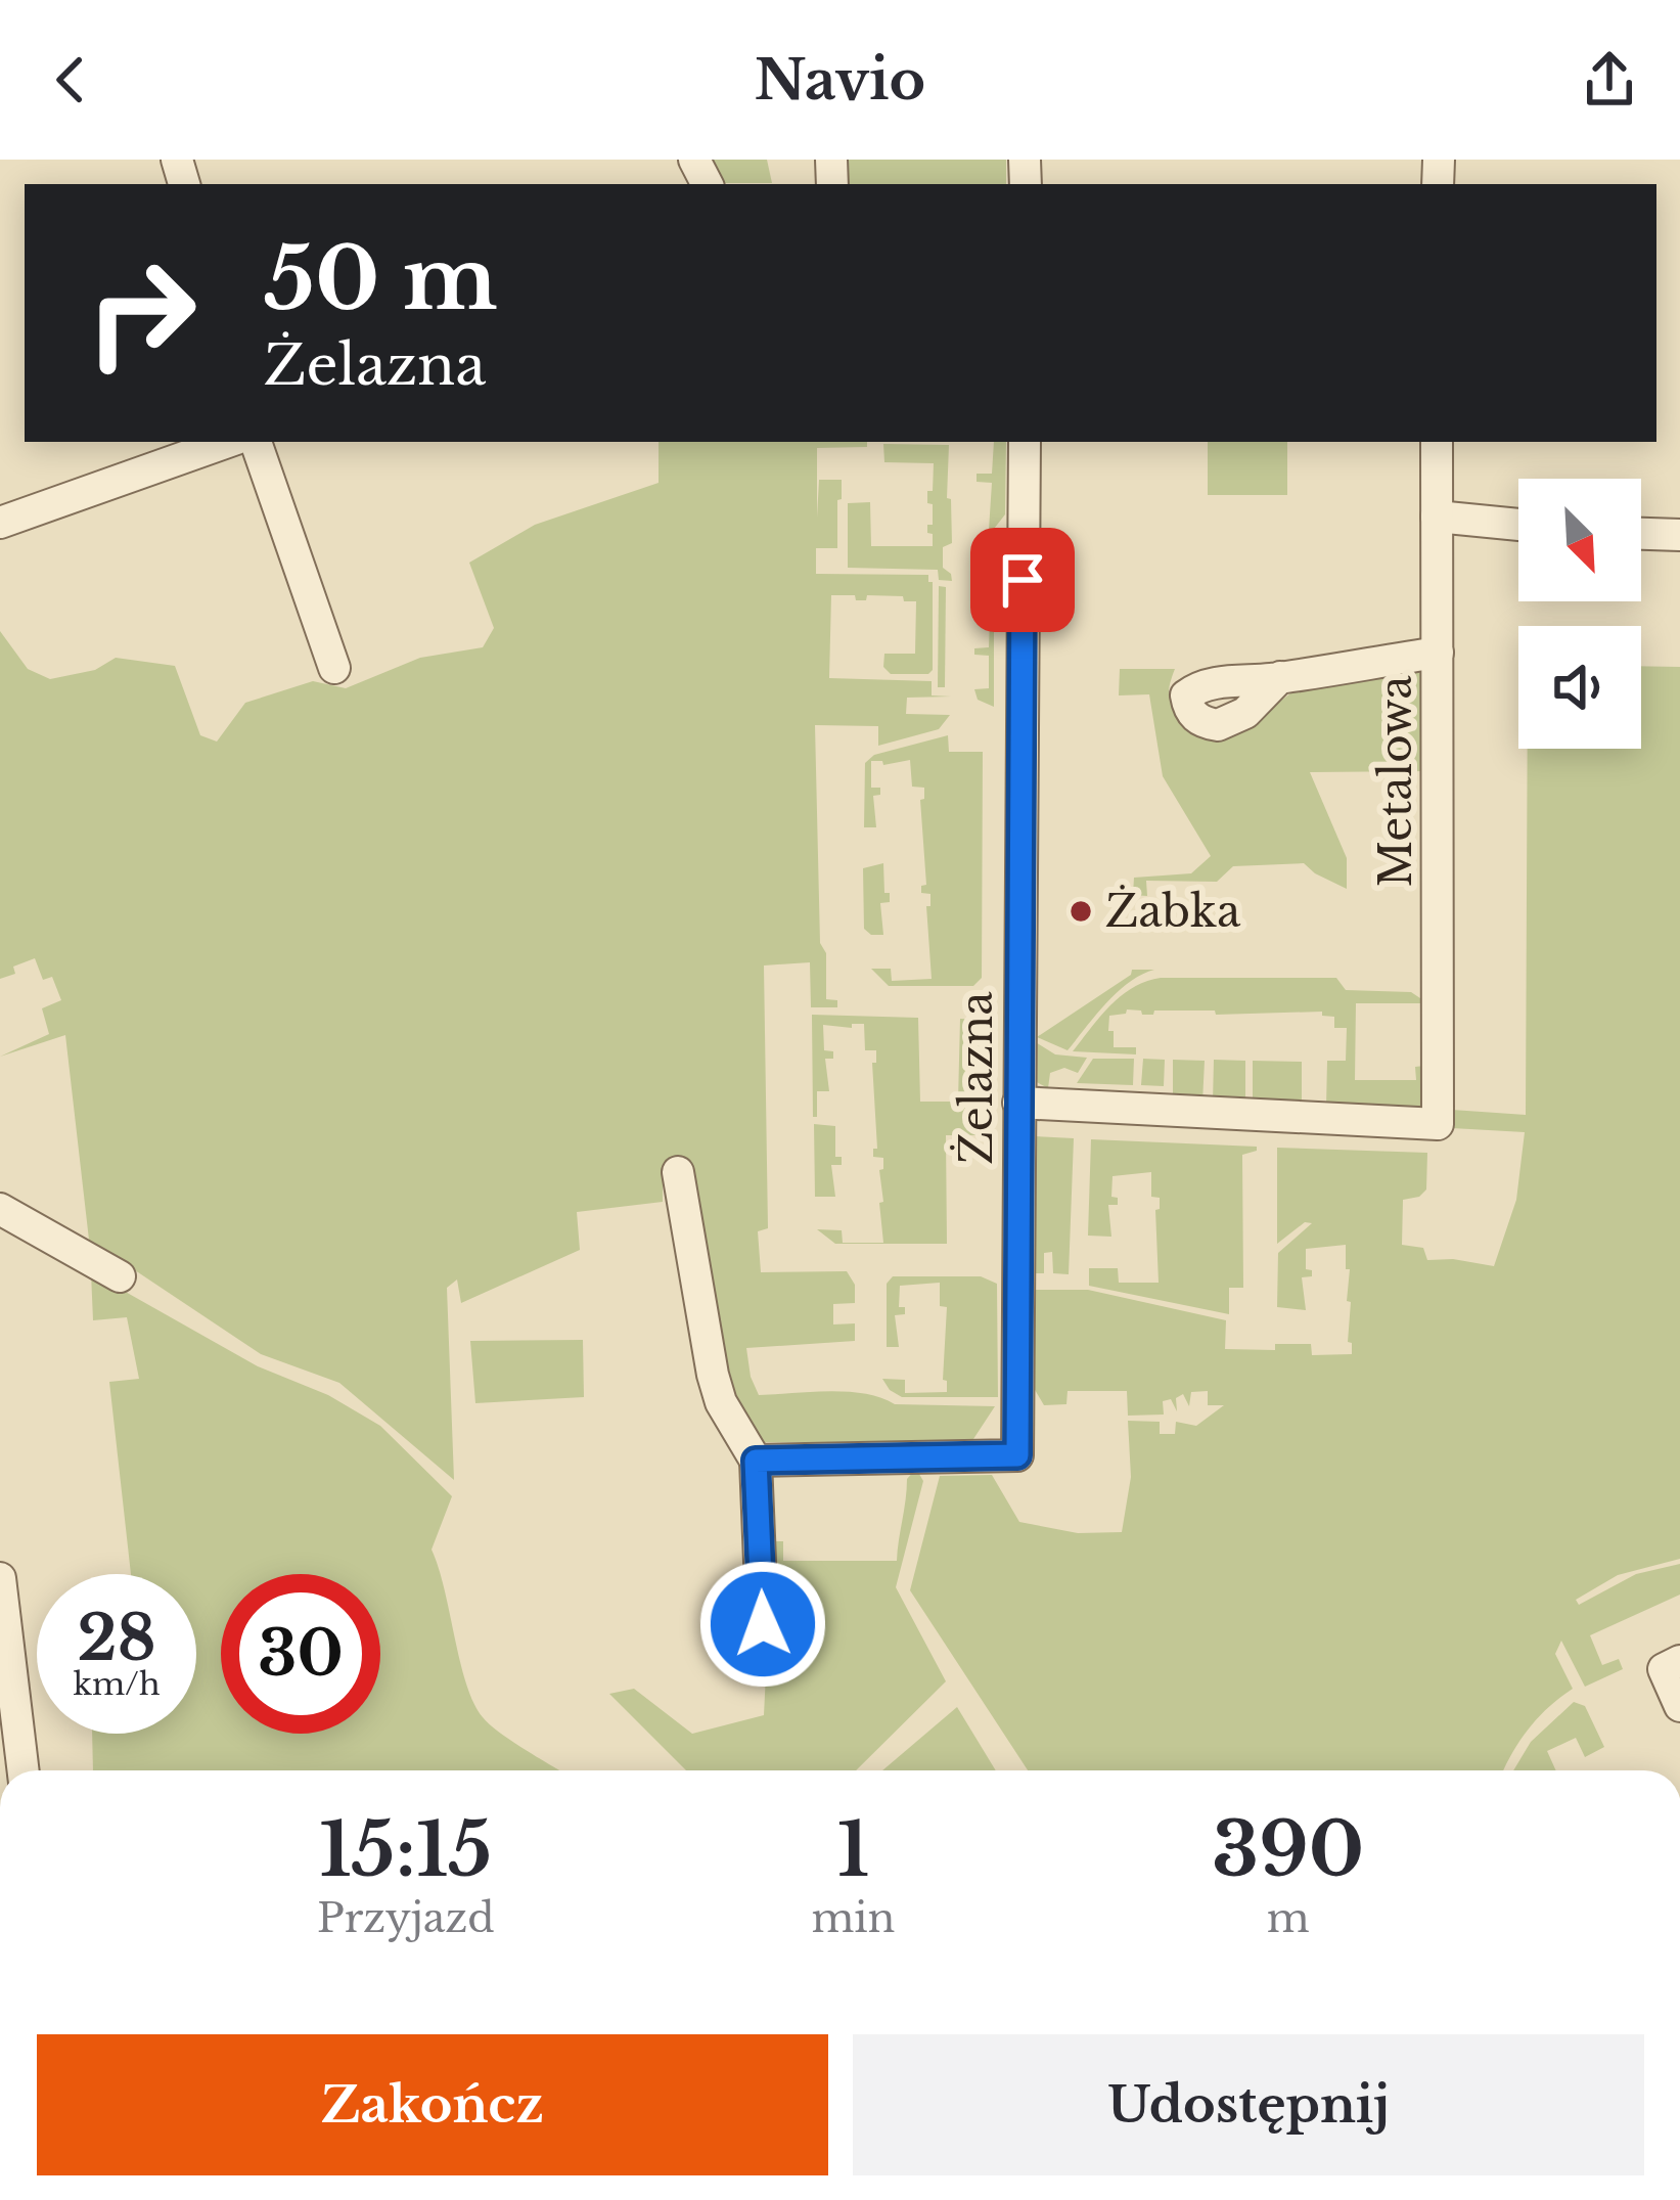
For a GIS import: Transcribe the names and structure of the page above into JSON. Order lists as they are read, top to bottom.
{
  "streets": {
    "street": ["Metalowa", "Żelazna"]
  },
  "crossings": [
    ["Metalowa", "Żelazna"]
  ],
  "places": ["Żabka"],
  "north": "bottom right",
  "page": {
    "header": "Navio",
    "turn": ["50 m", "Żelazna"],
    "speed": "28 km/h",
    "limit": "30",
    "eta": [
      "15:15",
      "Przyjazd",
      "1",
      "min",
      "390",
      "m"
    ],
    "buttons": ["Zakończ", "Udostępnij"]
  }
}
